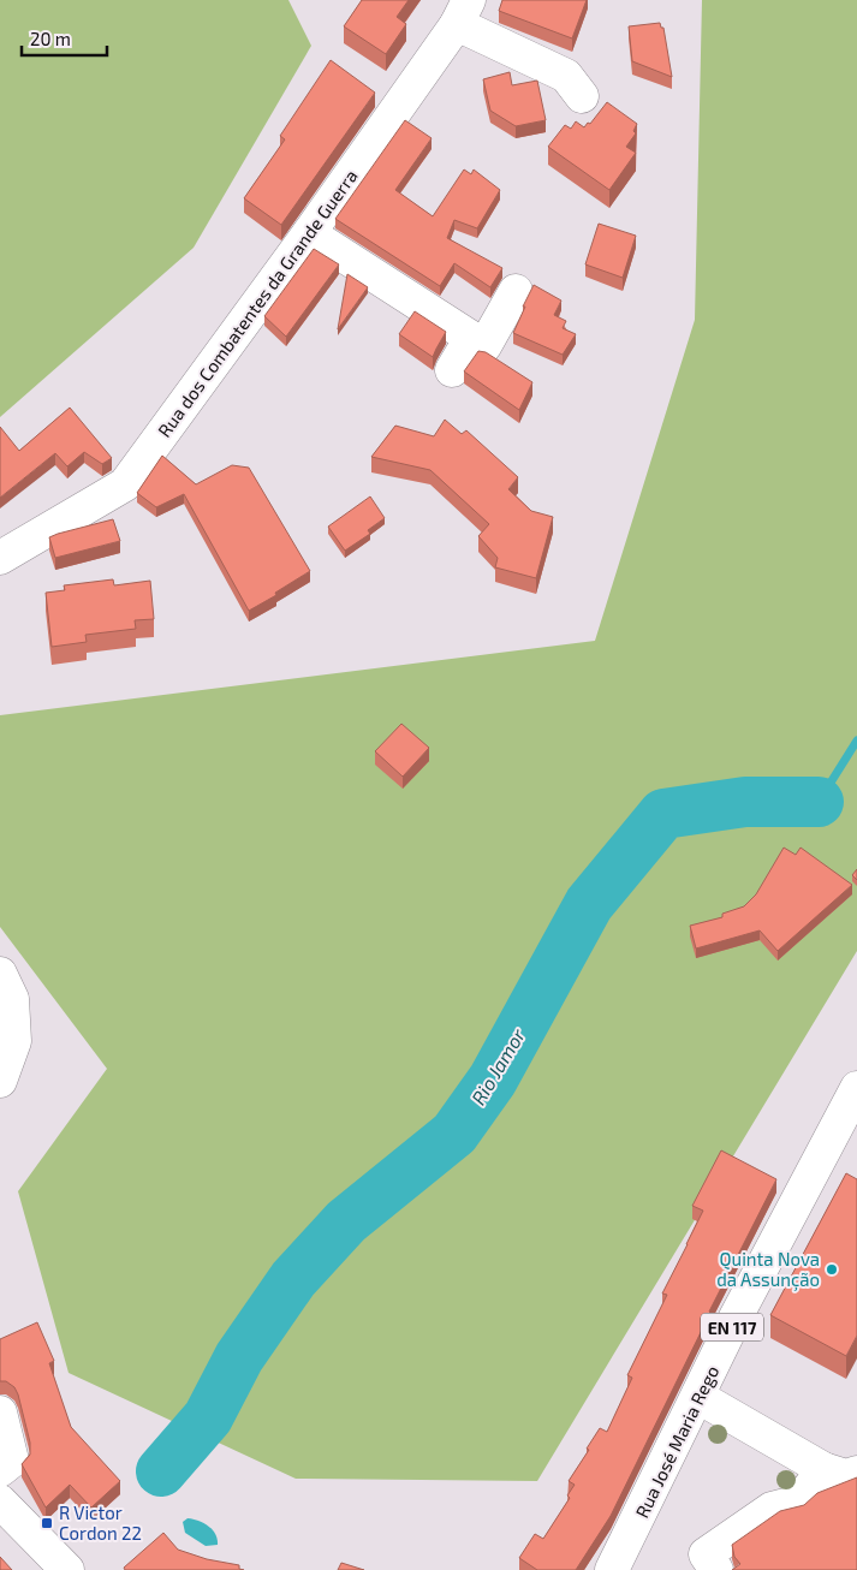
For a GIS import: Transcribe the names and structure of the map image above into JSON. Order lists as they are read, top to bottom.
{
  "streets": {
    "street": ["Rua dos Combatentes da Grande Guerra", "EN 117", "Rua José Maria Rego"]
  },
  "water": ["Rio Jamor"],
  "places": {
    "other": ["Quinta Nova da Assunção"],
    "transit": ["R Victor Cordon 22"]
  },
  "scale_bar": "20 m"
}
